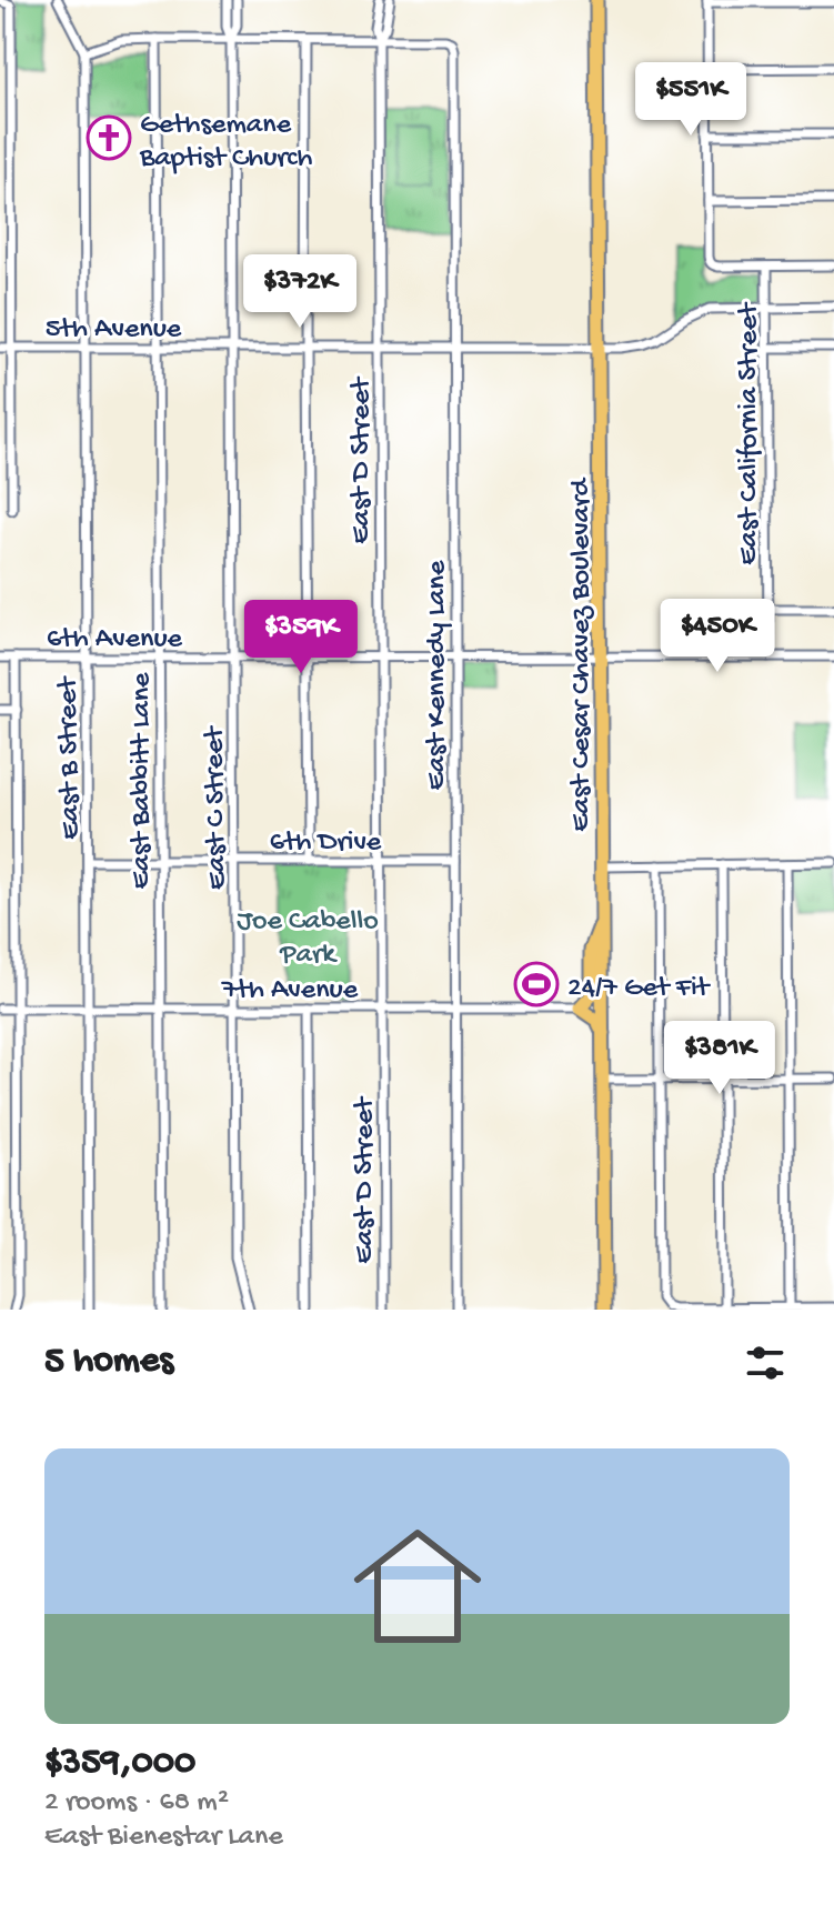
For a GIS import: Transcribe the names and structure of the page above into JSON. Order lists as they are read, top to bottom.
{
  "streets": {
    "highway": ["East Cesar Chavez Boulevard"],
    "street": [
      "5th Avenue",
      "East California Street",
      "East D Street",
      "6th Avenue",
      "East Kennedy Lane",
      "East B Street",
      "East Babbitt Lane",
      "East C Street",
      "6th Drive",
      "7th Avenue"
    ]
  },
  "crossings": [
    ["5th Avenue", "East California Street"],
    ["5th Avenue", "East D Street"],
    ["5th Avenue", "East Cesar Chavez Boulevard"],
    ["5th Avenue", "East Kennedy Lane"],
    ["5th Avenue", "East B Street"],
    ["5th Avenue", "East Babbitt Lane"],
    ["5th Avenue", "East C Street"],
    ["East California Street", "6th Avenue"],
    ["East D Street", "6th Avenue"],
    ["East D Street", "East Kennedy Lane"],
    ["East D Street", "6th Drive"],
    ["East D Street", "7th Avenue"],
    ["6th Avenue", "East Cesar Chavez Boulevard"],
    ["6th Avenue", "East Kennedy Lane"],
    ["6th Avenue", "East B Street"],
    ["6th Avenue", "East Babbitt Lane"],
    ["6th Avenue", "East C Street"],
    ["East Kennedy Lane", "6th Drive"],
    ["East Kennedy Lane", "7th Avenue"],
    ["East B Street", "6th Drive"],
    ["East B Street", "7th Avenue"],
    ["East Babbitt Lane", "6th Drive"],
    ["East Babbitt Lane", "7th Avenue"],
    ["East C Street", "6th Drive"],
    ["East C Street", "7th Avenue"]
  ],
  "parks": ["Joe Cabello Park"],
  "places": {
    "church": ["Gethsemane Baptist Church"],
    "sports": ["24/7 Get Fit"]
  },
  "page": {
    "price": [
      "$551K",
      "$372K",
      "$450K",
      "$359K",
      "$381K"
    ],
    "heading": "5 homes",
    "list": [
      {
        "name": "$359,000",
        "note": "2 rooms · 68 m² · East Bienestar Lane"
      }
    ]
  }
}
